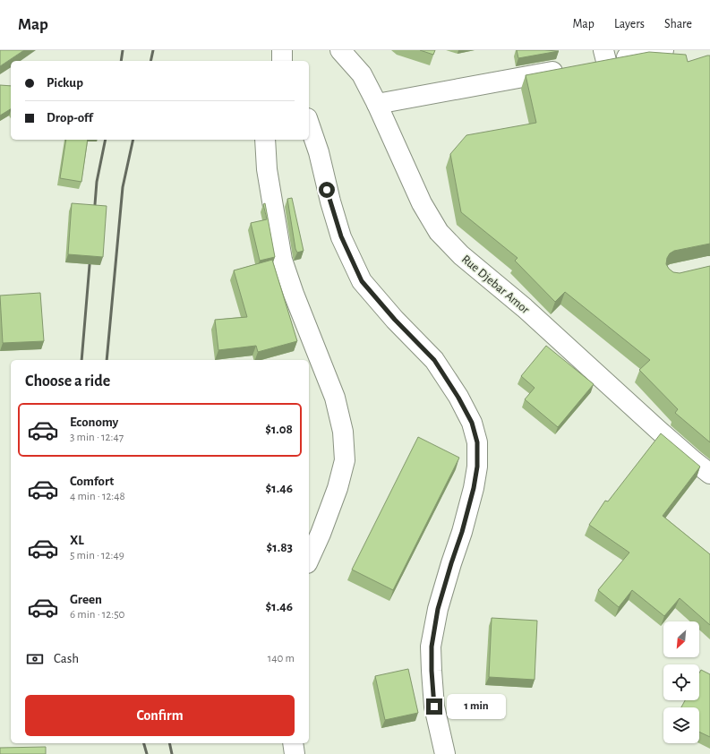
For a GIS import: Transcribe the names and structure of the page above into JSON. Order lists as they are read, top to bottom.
{
  "streets": {
    "street": ["Rue Djebar Amor"]
  },
  "north": "bottom left",
  "page": {
    "header": "Map",
    "nav": ["Map", "Layers", "Share"],
    "banner": ["Pickup", "Drop-off"],
    "heading": "Choose a ride",
    "list": [
      {
        "name": "Economy",
        "note": "3 min · 12:47",
        "value": "$1.08"
      },
      {
        "name": "Comfort",
        "note": "4 min · 12:48",
        "value": "$1.46"
      },
      {
        "name": "XL",
        "note": "5 min · 12:49",
        "value": "$1.83"
      },
      {
        "name": "Green",
        "note": "6 min · 12:50",
        "value": "$1.46"
      }
    ],
    "pay": ["Cash", "140 m"],
    "buttons": "Confirm",
    "bubble": "1 min"
  }
}
